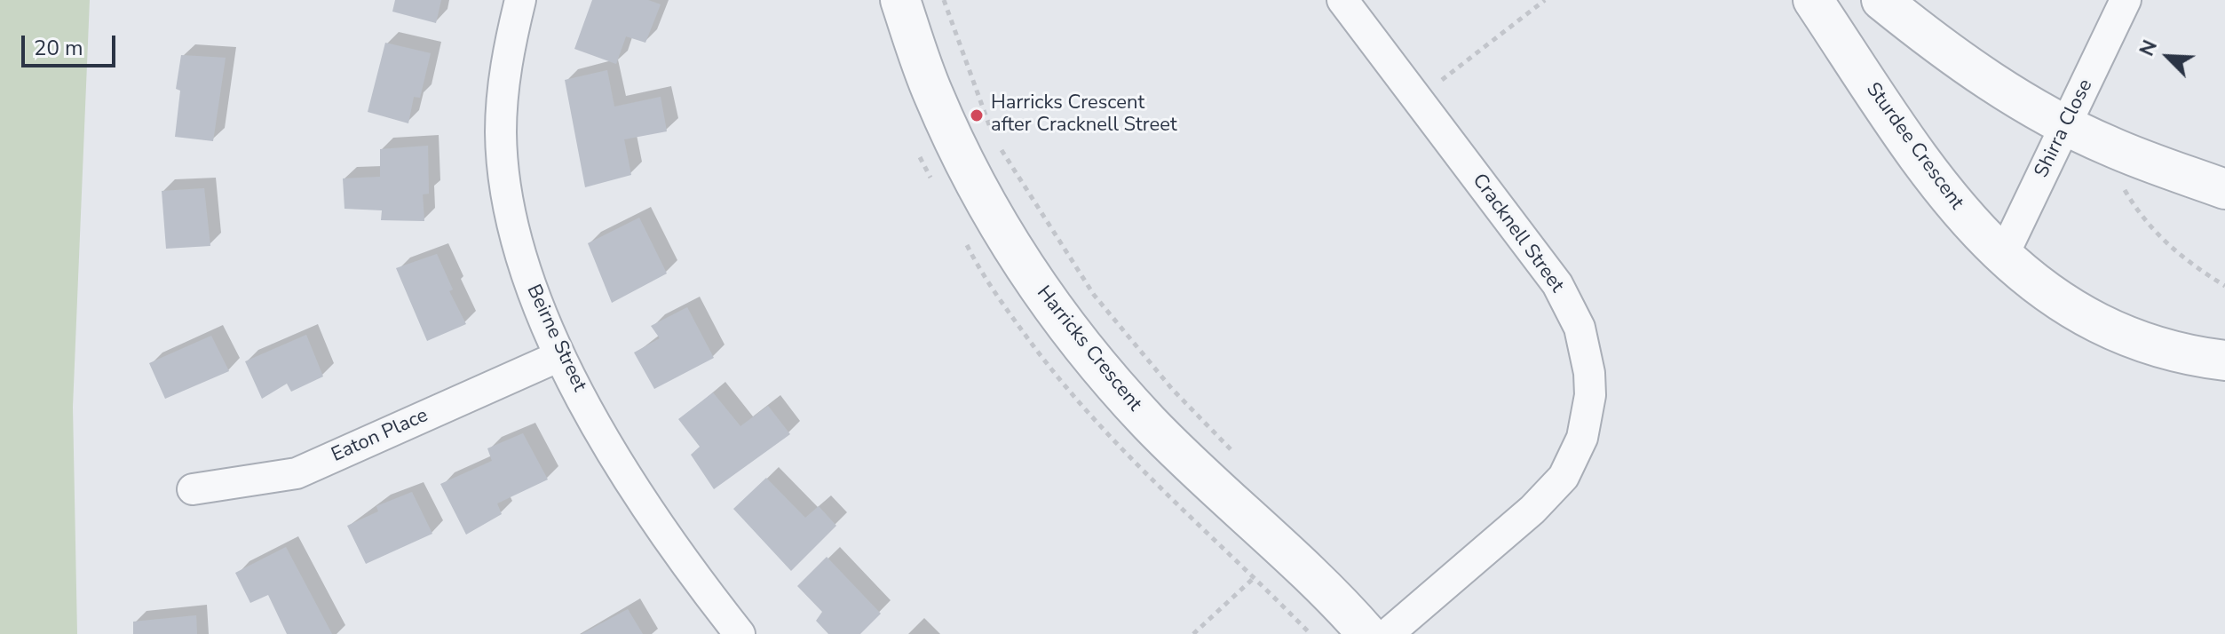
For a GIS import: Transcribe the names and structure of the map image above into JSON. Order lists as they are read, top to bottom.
{
  "streets": {
    "street": [
      "Shirra Close",
      "Sturdee Crescent",
      "Cracknell Street",
      "Beirne Street",
      "Harricks Crescent",
      "Eaton Place"
    ]
  },
  "crossings": [
    ["Shirra Close", "Sturdee Crescent"],
    ["Beirne Street", "Eaton Place"]
  ],
  "places": ["Harricks Crescent after Cracknell Street"],
  "scale_bar": "20 m",
  "north": "top left"
}
